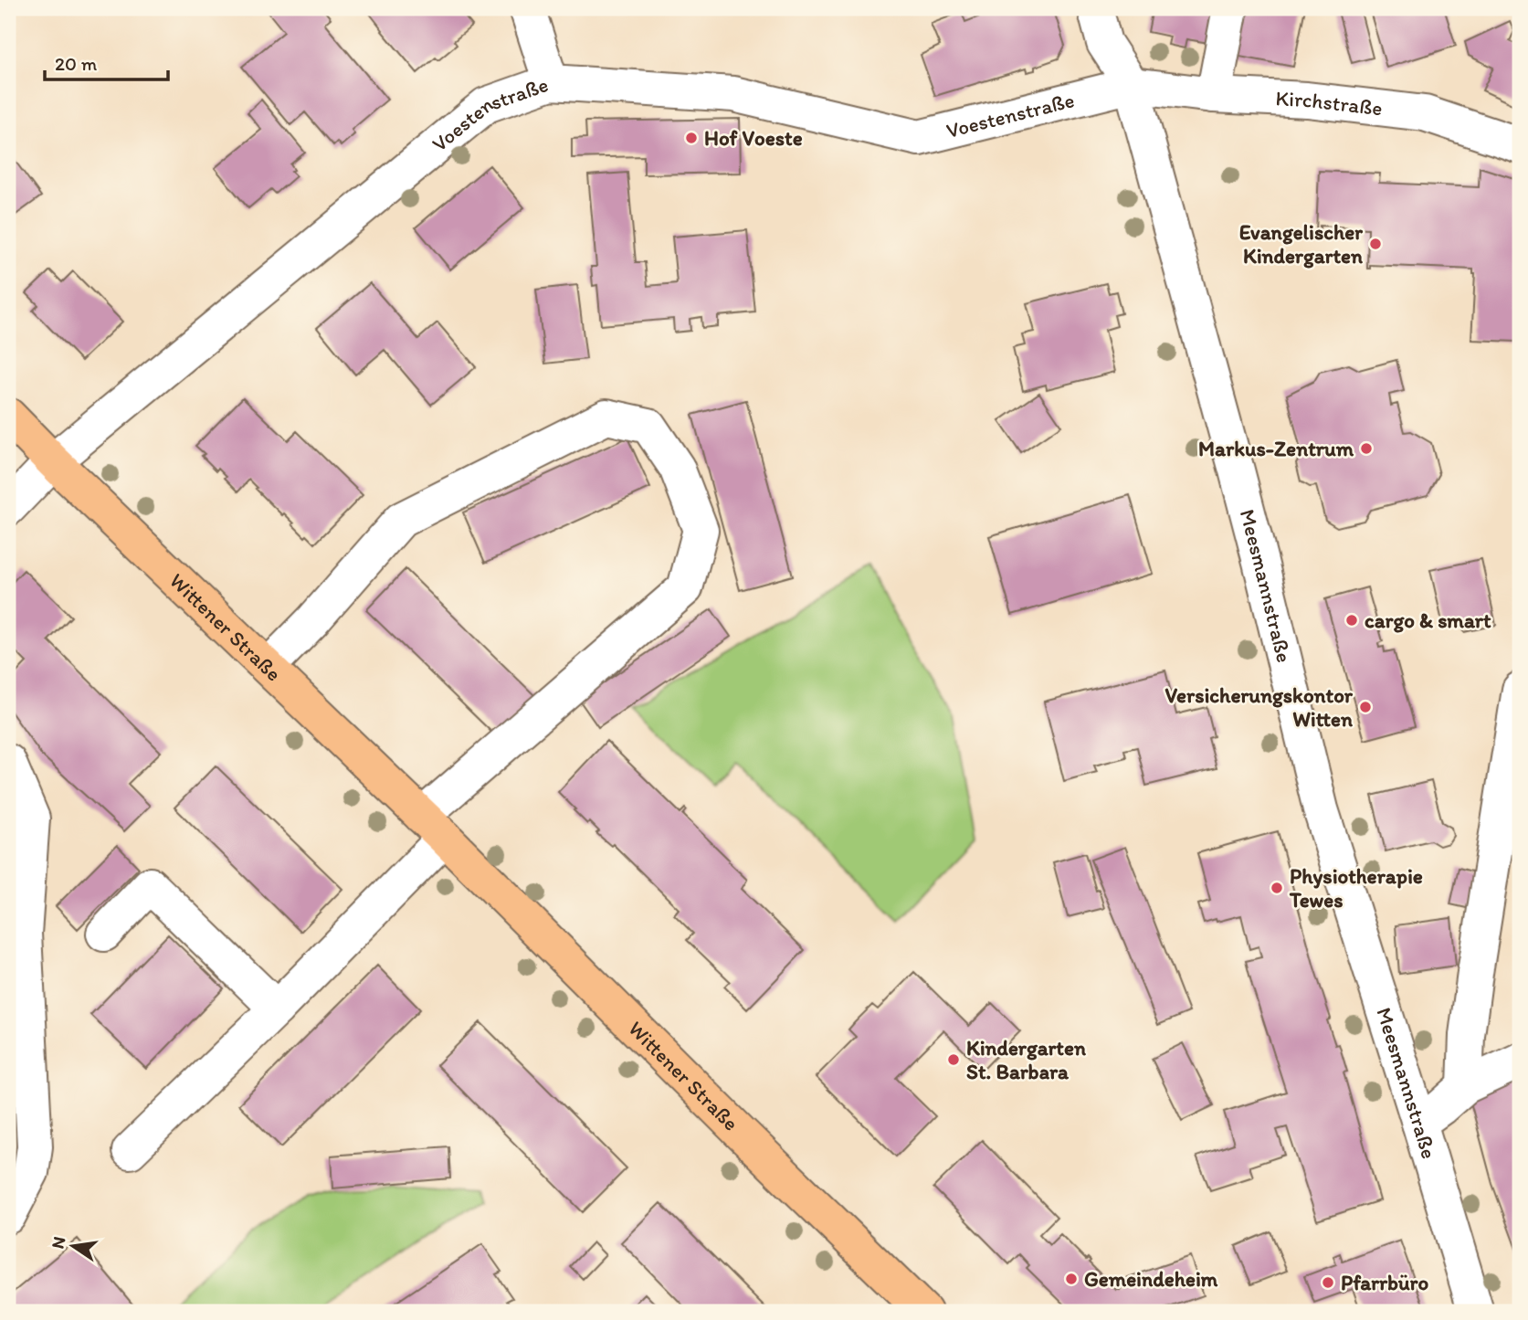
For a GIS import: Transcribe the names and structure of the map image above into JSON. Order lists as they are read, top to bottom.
{
  "streets": {
    "main road": ["Wittener Straße"],
    "street": ["Kirchstraße", "Voestenstraße", "Meesmannstraße"]
  },
  "crossings": [
    ["Kirchstraße", "Voestenstraße"],
    ["Kirchstraße", "Meesmannstraße"],
    ["Voestenstraße", "Meesmannstraße"],
    ["Voestenstraße", "Wittener Straße"]
  ],
  "places": [
    "Hof Voeste",
    "Evangelischer Kindergarten",
    "Markus-Zentrum",
    "cargo & smart",
    "Versicherungskontor Witten",
    "Physiotherapie Tewes",
    "Kindergarten St. Barbara",
    "Gemeindeheim",
    "Pfarrbüro"
  ],
  "scale_bar": "20 m",
  "north": "left"
}
